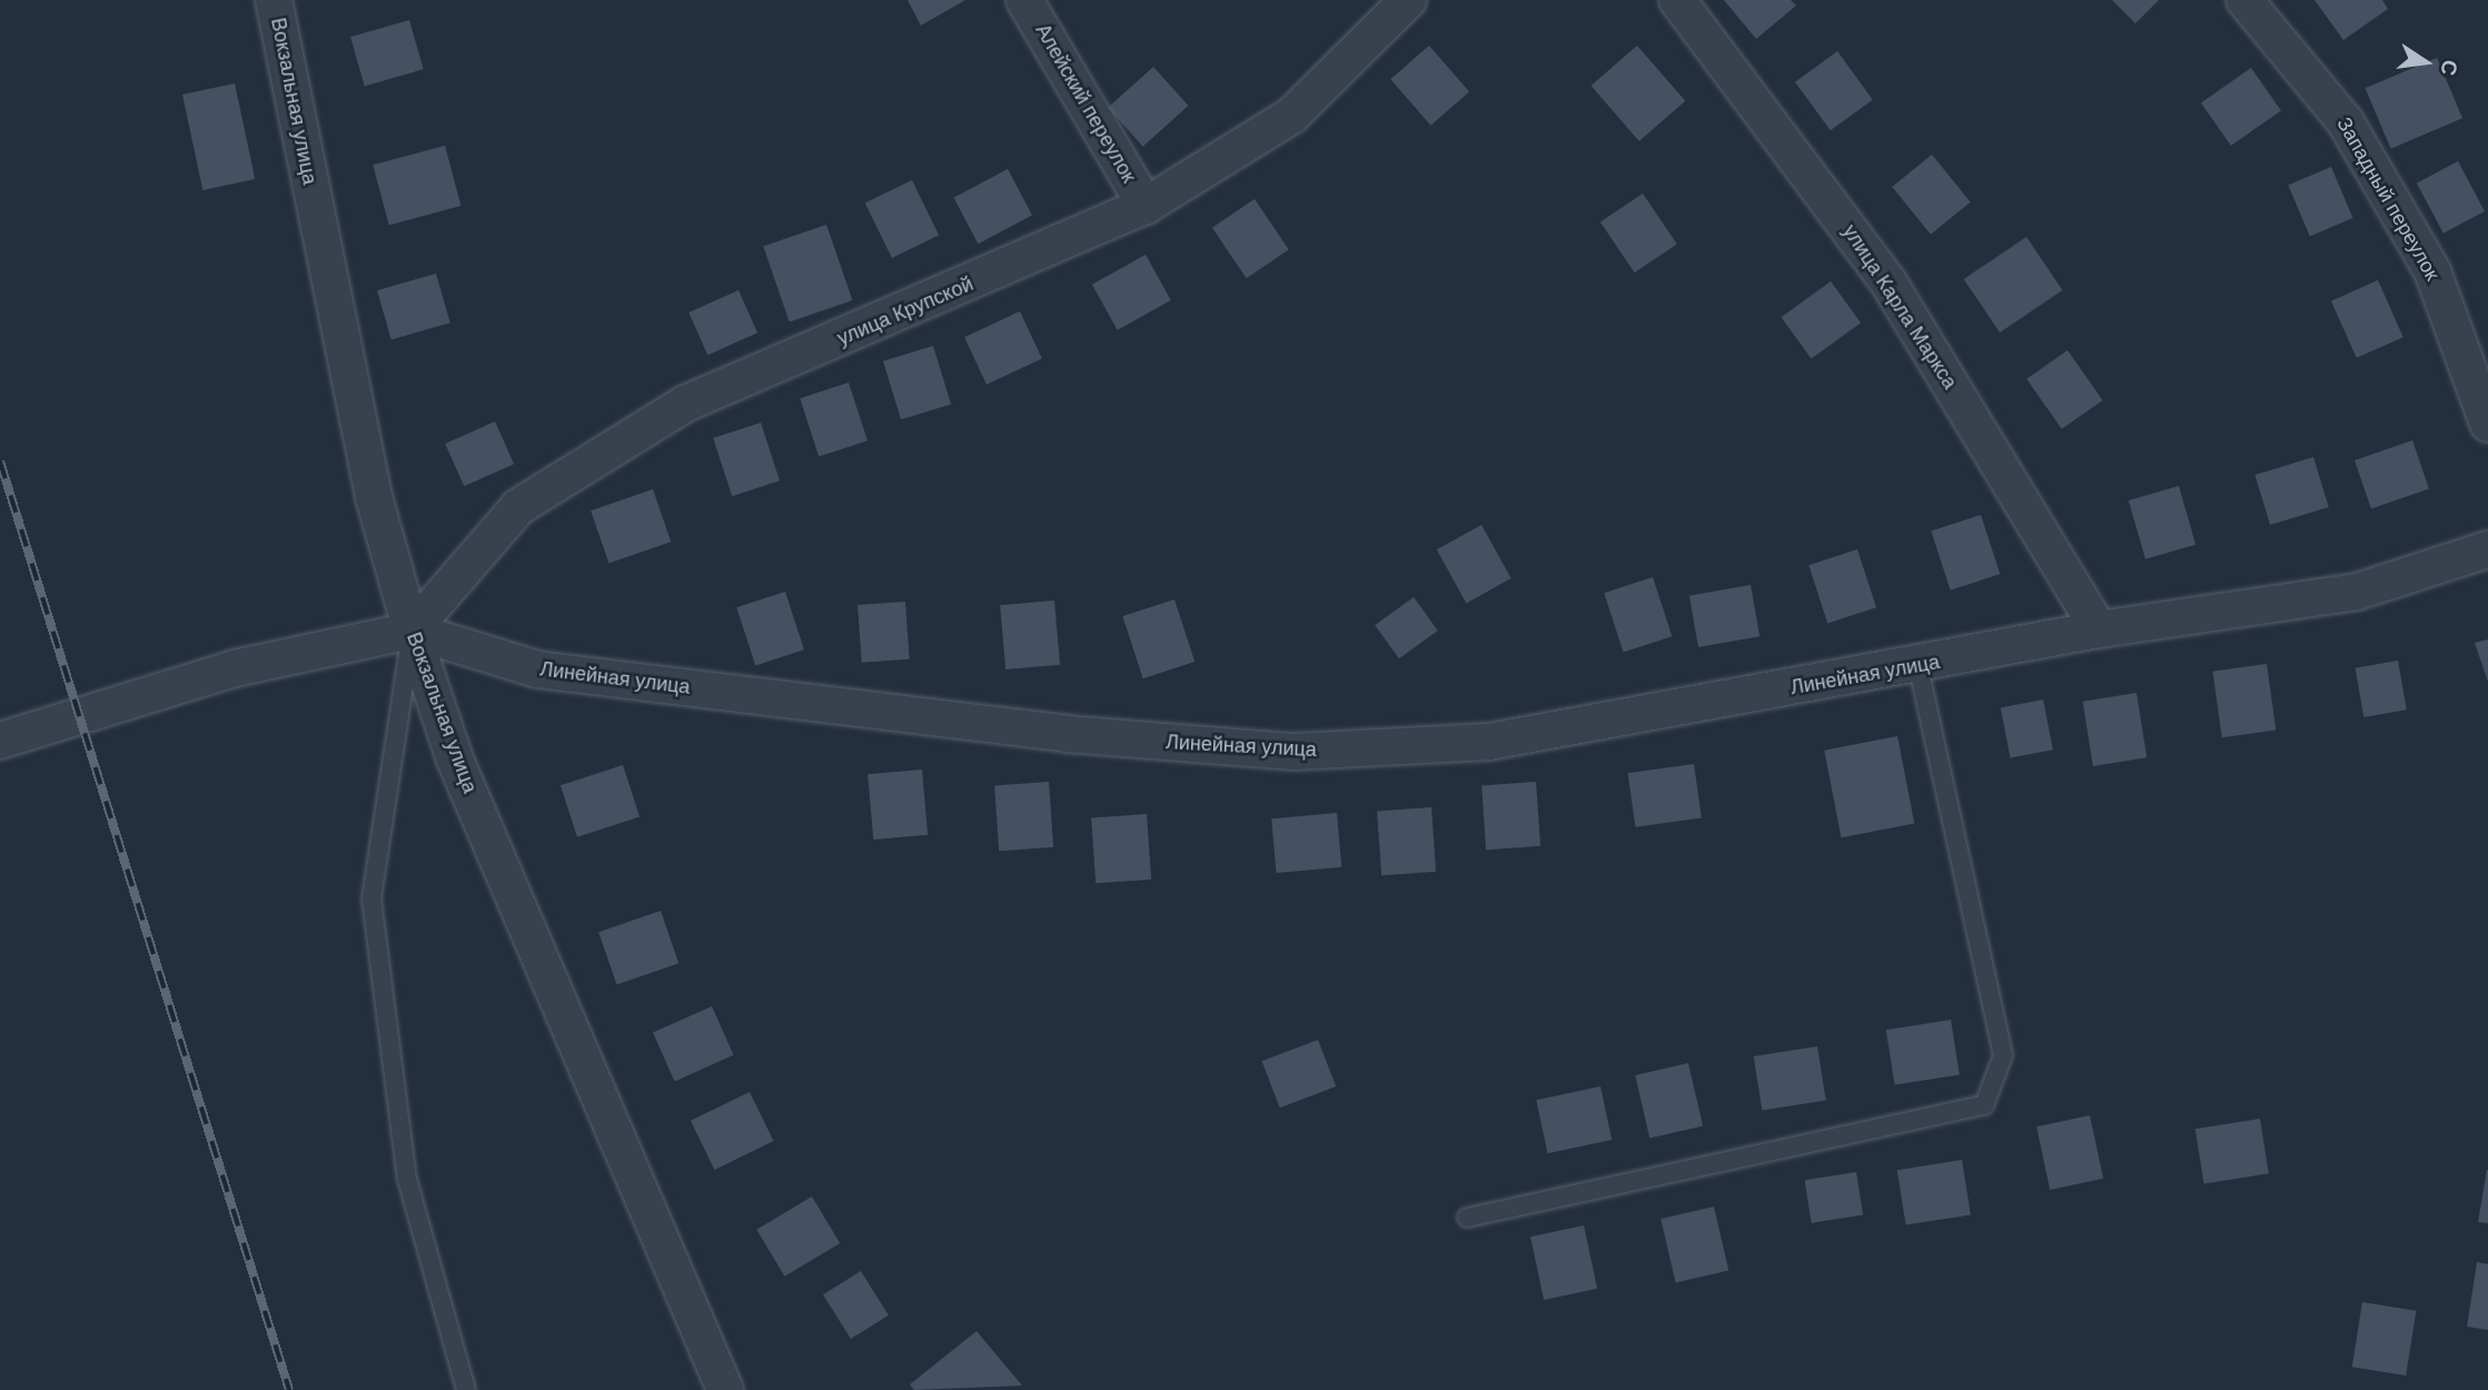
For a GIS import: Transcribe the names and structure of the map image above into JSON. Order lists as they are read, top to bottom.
{
  "streets": {
    "street": [
      "Вокзальная улица",
      "Алейский переулок",
      "Западный переулок",
      "улица Карла Маркса",
      "улица Крупской",
      "Линейная улица"
    ]
  },
  "crossings": [
    ["Вокзальная улица", "улица Крупской"],
    ["Вокзальная улица", "Линейная улица"],
    ["Алейский переулок", "улица Крупской"],
    ["улица Карла Маркса", "Линейная улица"],
    ["улица Крупской", "Линейная улица"]
  ],
  "north": "right"
}
